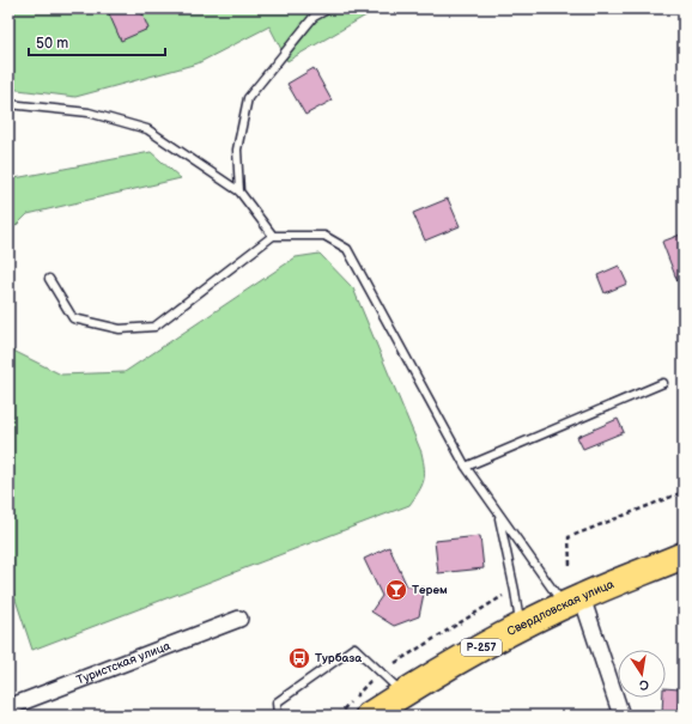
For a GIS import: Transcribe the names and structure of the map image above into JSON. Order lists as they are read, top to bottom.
{
  "streets": {
    "highway": ["Свердловская улица", "Р-257"],
    "street": ["Туристская улица"]
  },
  "places": {
    "bar": ["Терем"],
    "bus stop": ["Турбаза"]
  },
  "scale_bar": "50 m",
  "north": "bottom"
}
